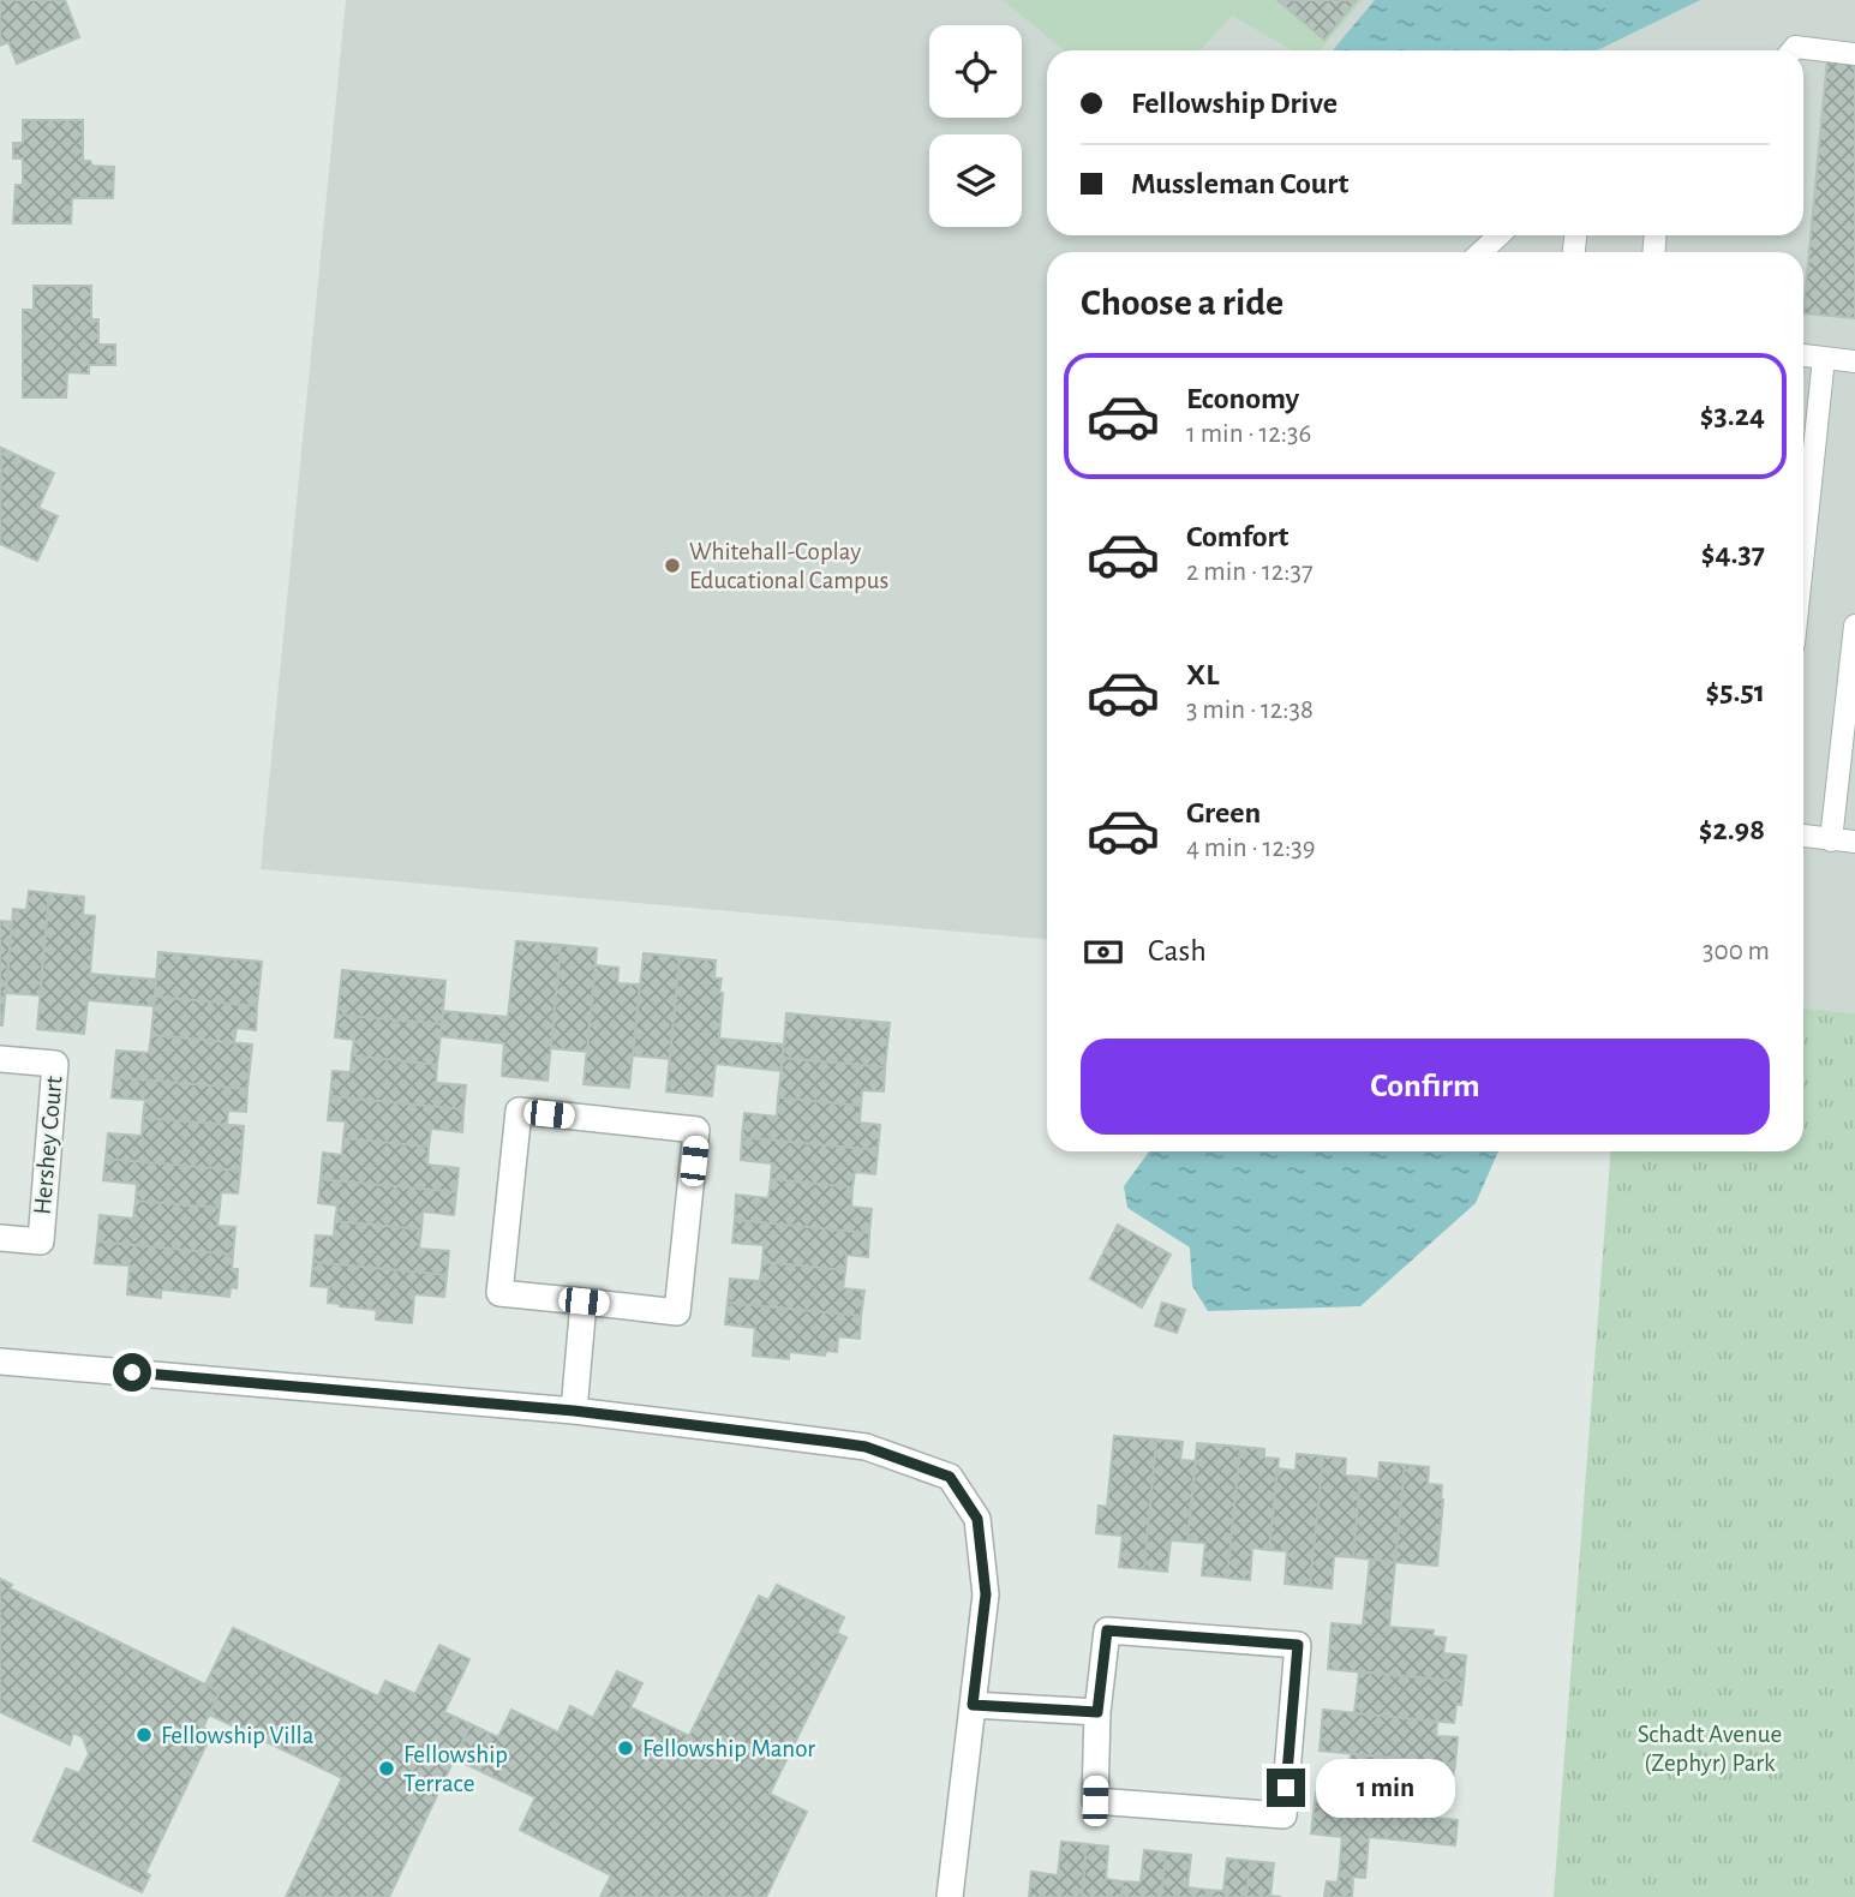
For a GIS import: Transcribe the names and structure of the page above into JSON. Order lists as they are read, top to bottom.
{
  "streets": {
    "street": ["Hershey Court"]
  },
  "parks": ["Schadt Avenue (Zephyr) Park"],
  "places": [
    "Whitehall-Coplay Educational Campus",
    "Fellowship Villa",
    "Fellowship Manor",
    "Fellowship Terrace"
  ],
  "page": {
    "banner": ["Fellowship Drive", "Mussleman Court"],
    "heading": "Choose a ride",
    "list": [
      {
        "name": "Economy",
        "note": "1 min · 12:36",
        "value": "$3.24"
      },
      {
        "name": "Comfort",
        "note": "2 min · 12:37",
        "value": "$4.37"
      },
      {
        "name": "XL",
        "note": "3 min · 12:38",
        "value": "$5.51"
      },
      {
        "name": "Green",
        "note": "4 min · 12:39",
        "value": "$2.98"
      }
    ],
    "pay": ["Cash", "300 m"],
    "buttons": "Confirm",
    "bubble": "1 min"
  }
}
